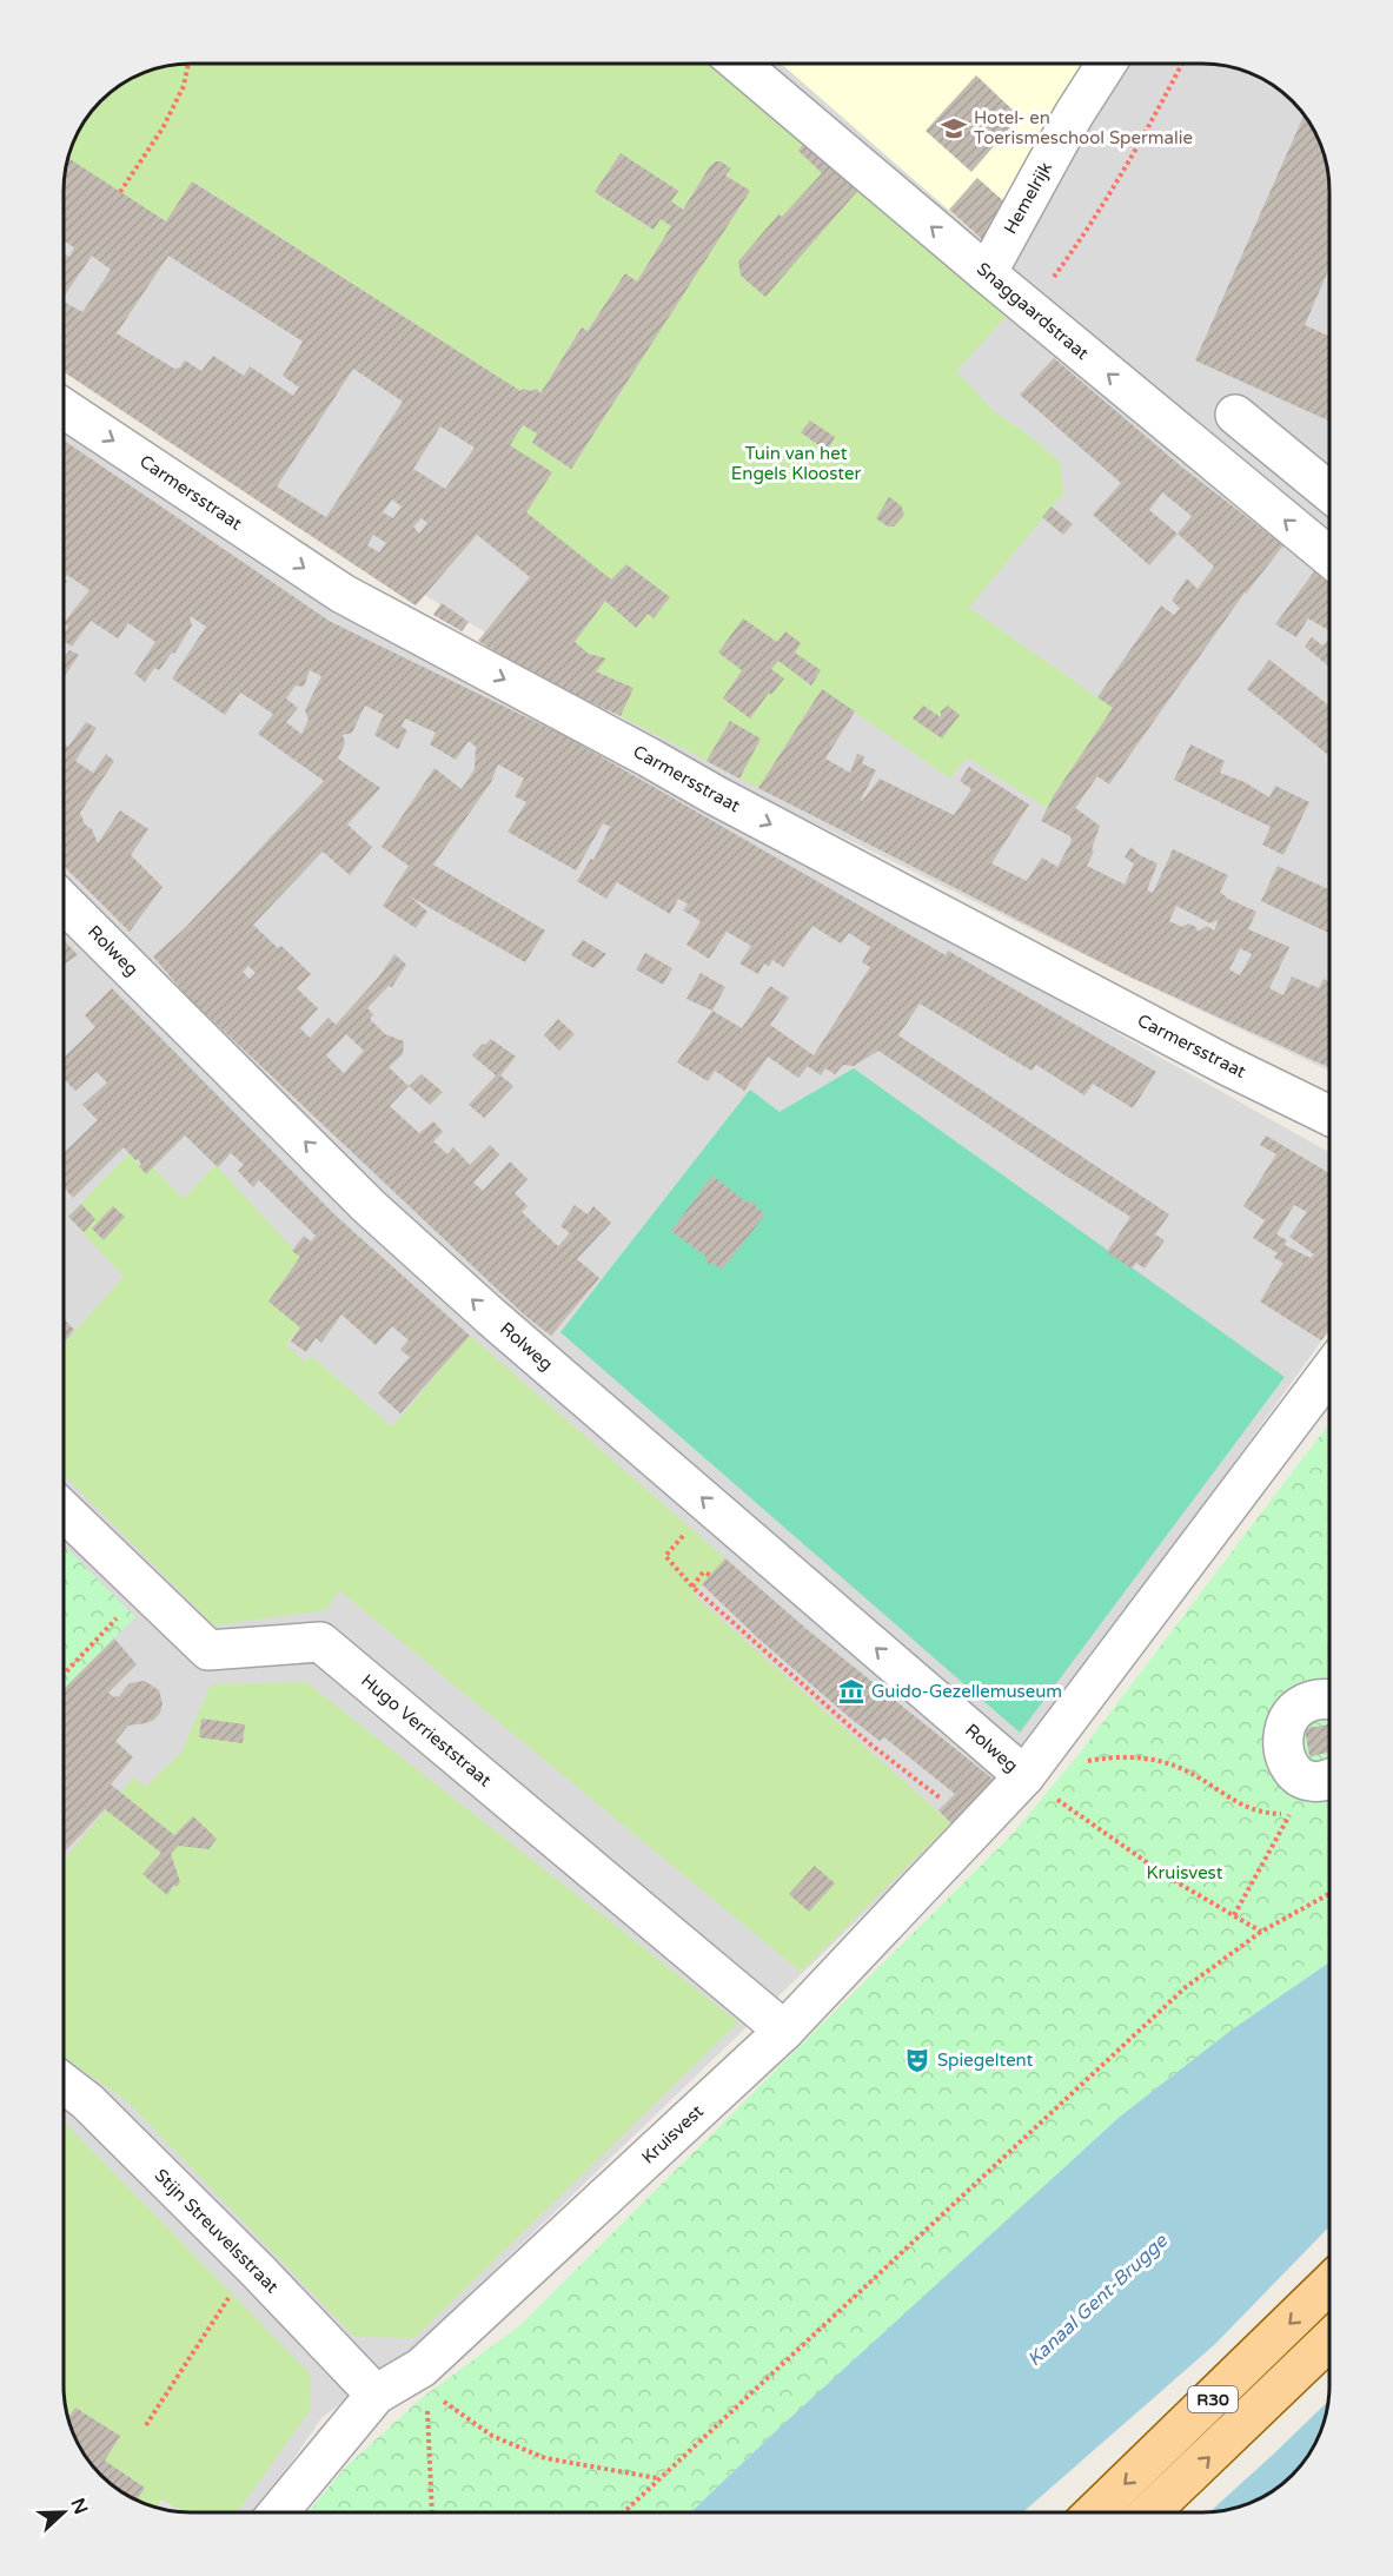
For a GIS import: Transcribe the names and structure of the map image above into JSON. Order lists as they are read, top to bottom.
{
  "streets": {
    "main road": ["R30"],
    "street": [
      "Hemelrijk",
      "Snaggaardstraat",
      "Carmersstraat",
      "Rolweg",
      "Hugo Verrieststraat",
      "Kruisvest",
      "Stijn Streuvelsstraat"
    ]
  },
  "crossings": [
    ["Hemelrijk", "Snaggaardstraat"],
    ["Rolweg", "Kruisvest"],
    ["Hugo Verrieststraat", "Kruisvest"],
    ["Kruisvest", "Stijn Streuvelsstraat"]
  ],
  "one_way": ["Snaggaardstraat", "Carmersstraat", "Rolweg"],
  "water": ["Kanaal Gent-Brugge"],
  "parks": ["Tuin van het Engels Klooster", "Kruisvest"],
  "places": {
    "school or university": ["Hotel- en Toerismeschool Spermalie"],
    "museum": ["Guido-Gezellemuseum"],
    "theatre": ["Spiegeltent"]
  },
  "north": "right"
}
